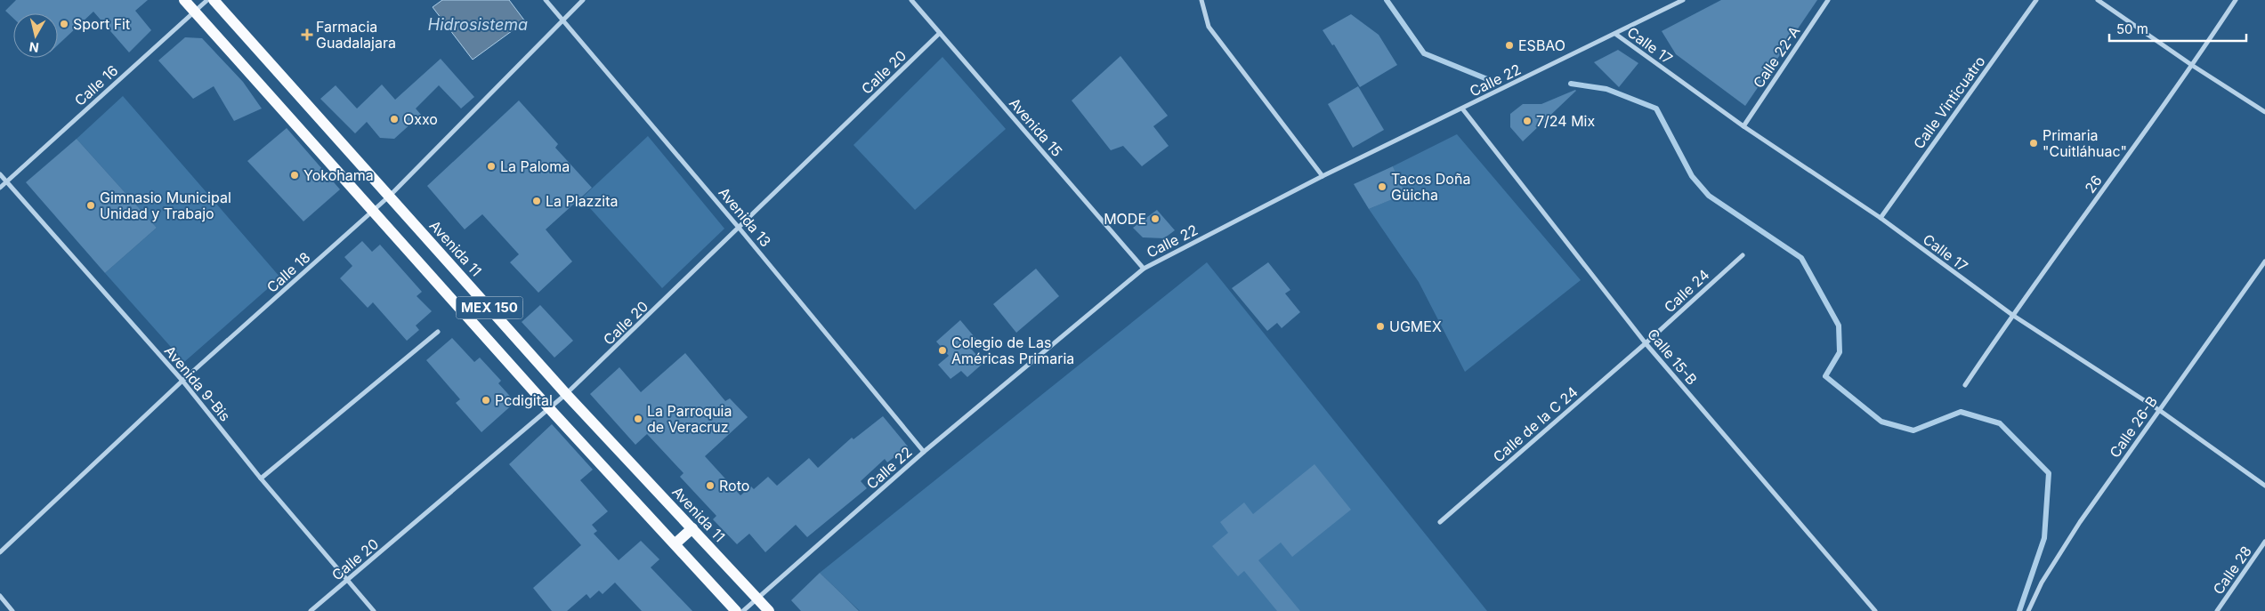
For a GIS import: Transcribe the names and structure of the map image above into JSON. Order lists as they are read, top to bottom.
{
  "streets": {
    "main road": ["Avenida 11", "MEX 150"],
    "street": [
      "Calle 17",
      "Calle 22-A",
      "Calle 20",
      "Calle 22",
      "Calle 16",
      "Calle Vinticuatro",
      "Avenida 15",
      "26",
      "Avenida 13",
      "Calle 18",
      "Calle 24",
      "Calle 15-B",
      "Avenida 9-Bis",
      "Calle de la C 24",
      "Calle 26-B",
      "Calle 28"
    ]
  },
  "crossings": [
    ["Calle 17", "Calle 22-A"],
    ["Calle 17", "Calle 22"],
    ["Calle 17", "Calle Vinticuatro"],
    ["Calle 17", "26"],
    ["Calle 17", "Calle 26-B"],
    ["Calle 20", "Avenida 15"],
    ["Calle 20", "Avenida 13"],
    ["Calle 20", "Avenida 11"],
    ["Calle 20", "MEX 150"],
    ["Calle 20", "Avenida 9-Bis"],
    ["Calle 22", "Avenida 15"],
    ["Calle 22", "Avenida 13"],
    ["Calle 22", "Avenida 11"],
    ["Calle 22", "Calle 15-B"],
    ["Calle 16", "MEX 150"],
    ["Calle 16", "Avenida 9-Bis"],
    ["Avenida 13", "Calle 18"],
    ["Avenida 11", "Calle 18"],
    ["Calle 18", "MEX 150"],
    ["Calle 18", "Avenida 9-Bis"],
    ["Calle 24", "Calle 15-B"],
    ["Calle 24", "Calle de la C 24"],
    ["Calle 15-B", "Calle de la C 24"]
  ],
  "water": ["Hidrosistema"],
  "places": {
    "other": [
      "Sport Fit",
      "ESBAO",
      "Oxxo",
      "7/24 Mix",
      "Primaria \"Cuitláhuac\"",
      "La Paloma",
      "Yokohama",
      "Tacos Doña Güicha",
      "La Plazzita",
      "Gimnasio Municipal Unidad y Trabajo",
      "MODE",
      "UGMEX",
      "Colegio de Las Américas Primaria",
      "Pcdigital",
      "La Parroquia de Veracruz",
      "Roto"
    ],
    "health": ["Farmacia Guadalajara"]
  },
  "scale_bar": "50 m",
  "north": "bottom"
}
